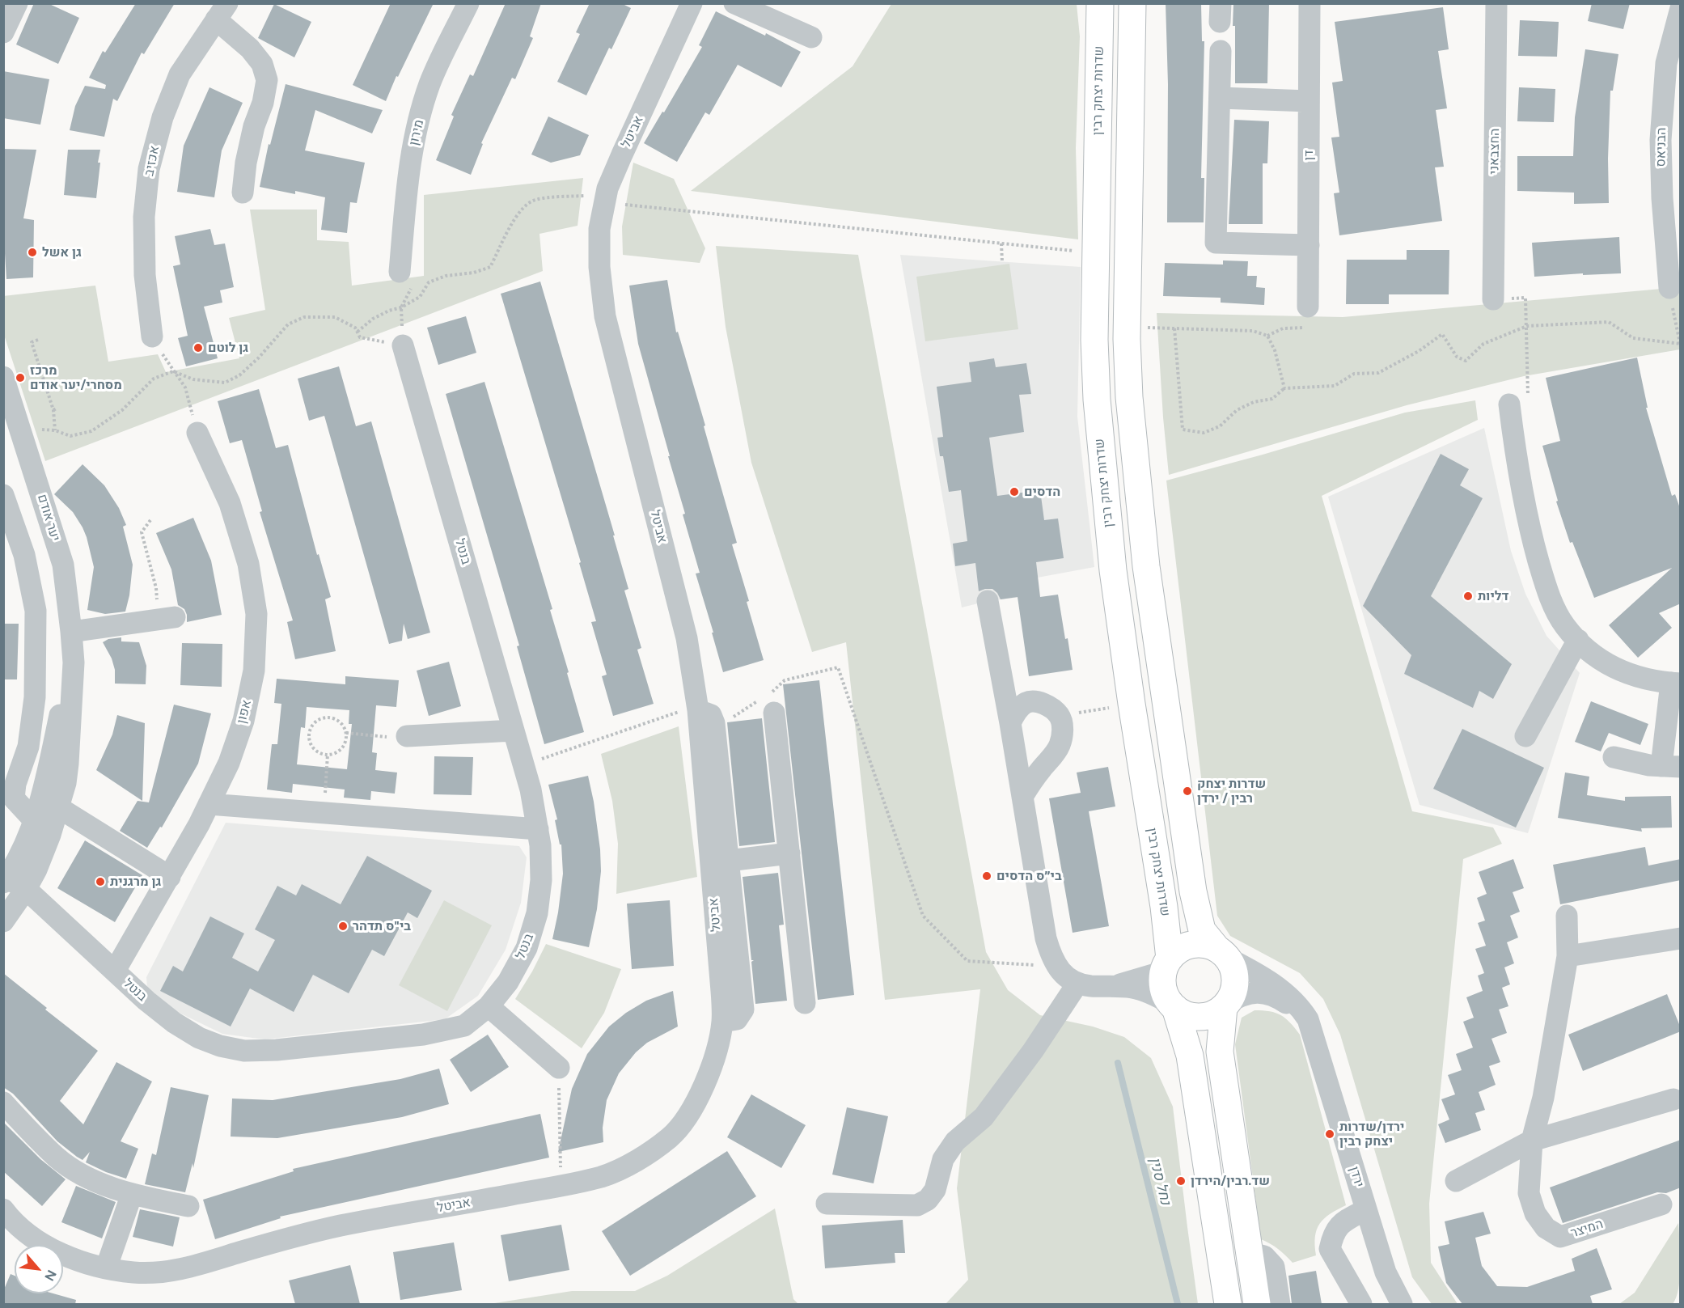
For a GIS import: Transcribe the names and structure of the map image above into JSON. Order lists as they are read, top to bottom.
{
  "streets": {
    "main road": ["שדרות יצחק רבין"],
    "street": [
      "אביטל",
      "מירון",
      "הבניאס",
      "החצבאני",
      "דן",
      "אכזיב",
      "יער אודם",
      "בנטל",
      "אפון",
      "ירדן",
      "המיצר"
    ]
  },
  "crossings": [
    ["שדרות יצחק רבין", "ירדן"],
    ["יער אודם", "בנטל"],
    ["בנטל", "אפון"]
  ],
  "water": ["נחל סנין"],
  "places": [
    "גן אשל",
    "גן לוטם",
    "מרכז מסחרי/יער אודם",
    "הדסים",
    "דליות",
    "שדרות יצחק רבין / ירדן",
    "בי״ס הדסים",
    "גן מרגנית",
    "בי\"ס תדהר",
    "ירדן/שדרות יצחק רבין",
    "שד.רבין/הירדן"
  ],
  "north": "bottom right"
}
